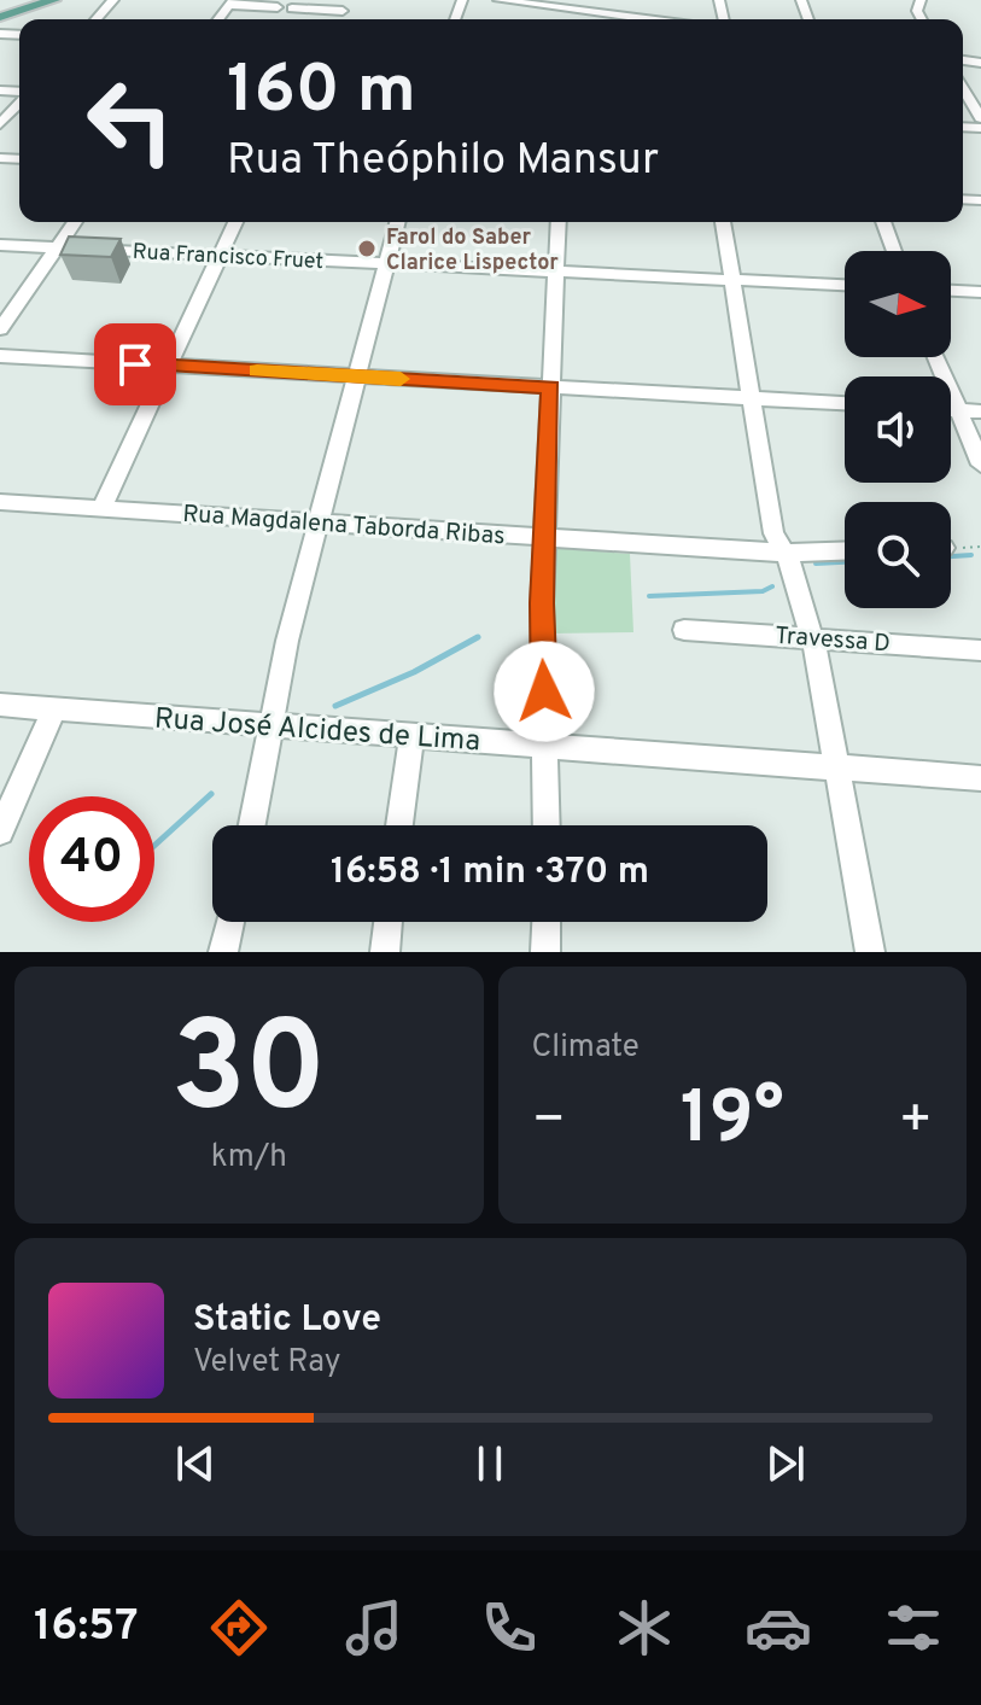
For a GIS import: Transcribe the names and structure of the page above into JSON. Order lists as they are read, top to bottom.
{
  "streets": {
    "street": [
      "Rua Francisco Fruet",
      "Rua Magdalena Taborda Ribas",
      "Travessa D",
      "Rua José Alcides de Lima"
    ]
  },
  "places": ["Farol do Saber Clarice Lispector"],
  "north": "right",
  "page": {
    "turn": ["160 m", "Rua Theóphilo Mansur"],
    "limit": "40",
    "trip": "16:58 · 1 min · 370 m",
    "tile": [
      ["30", "km/h"],
      "Climate"
    ],
    "heat": ["−", "19°", "+"],
    "song": ["Static Love", "Velvet Ray"],
    "tabs": "16:57"
  }
}
